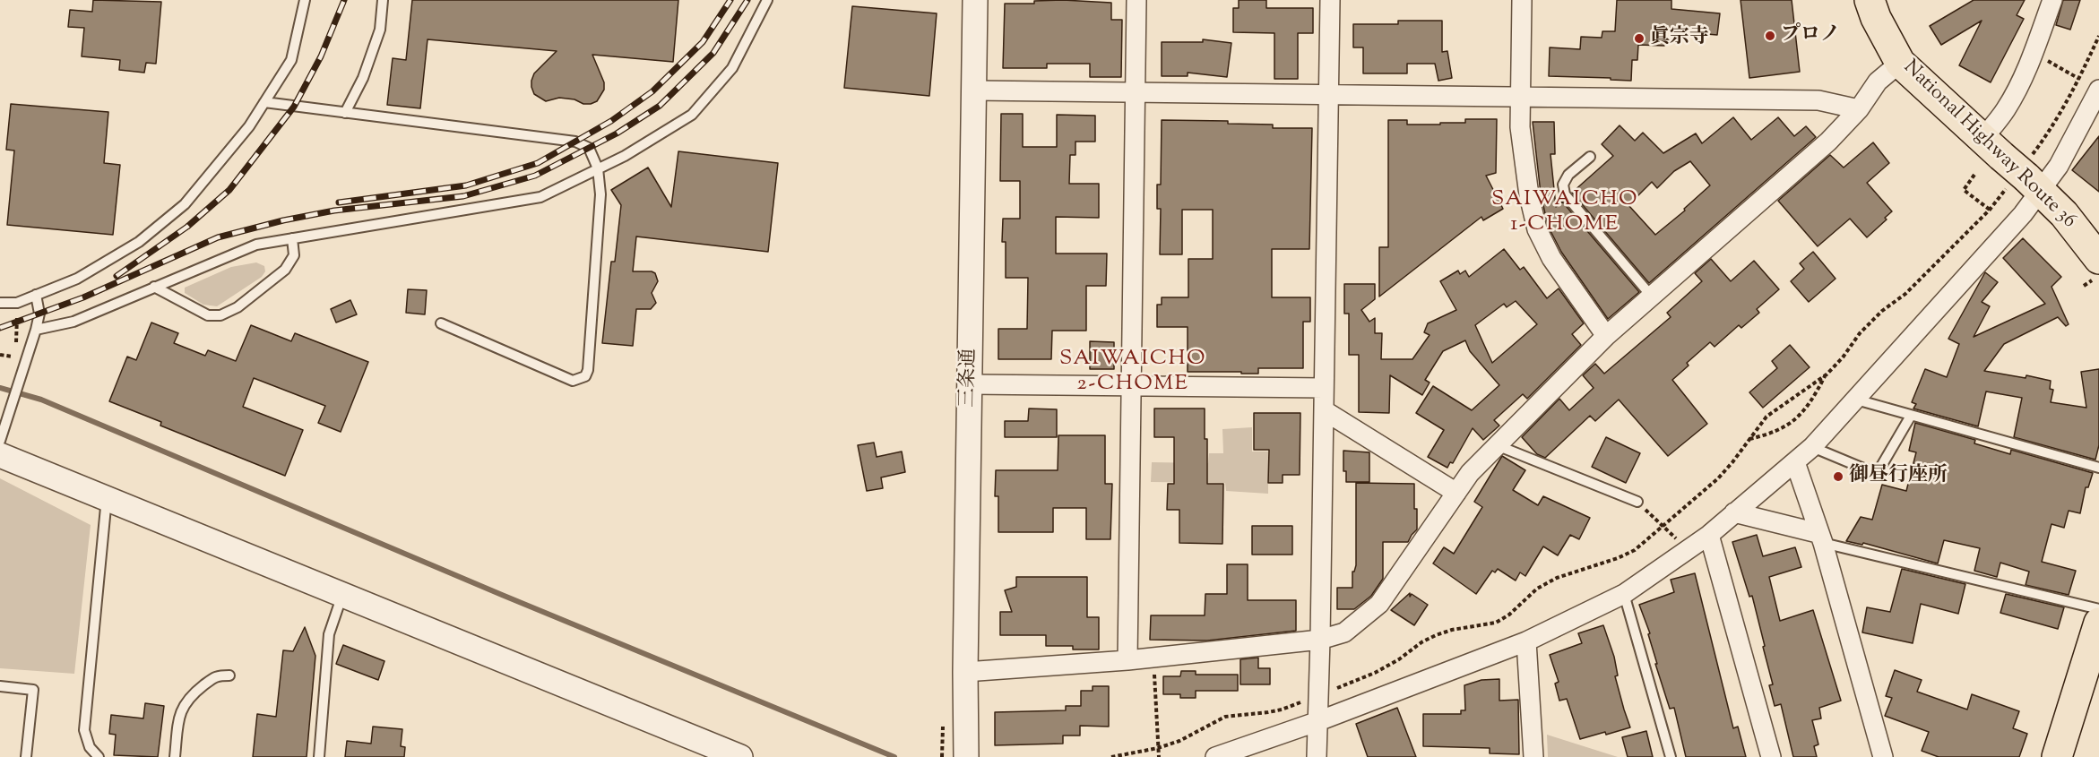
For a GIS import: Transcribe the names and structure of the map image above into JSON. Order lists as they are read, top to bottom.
{
  "streets": {
    "highway": ["National Highway Route 36"],
    "street": ["三条通"]
  },
  "districts": ["SAIWAICHO 1-CHOME", "SAIWAICHO 2-CHOME"],
  "places": ["プロノ", "眞宗寺", "御昼行座所"]
}
